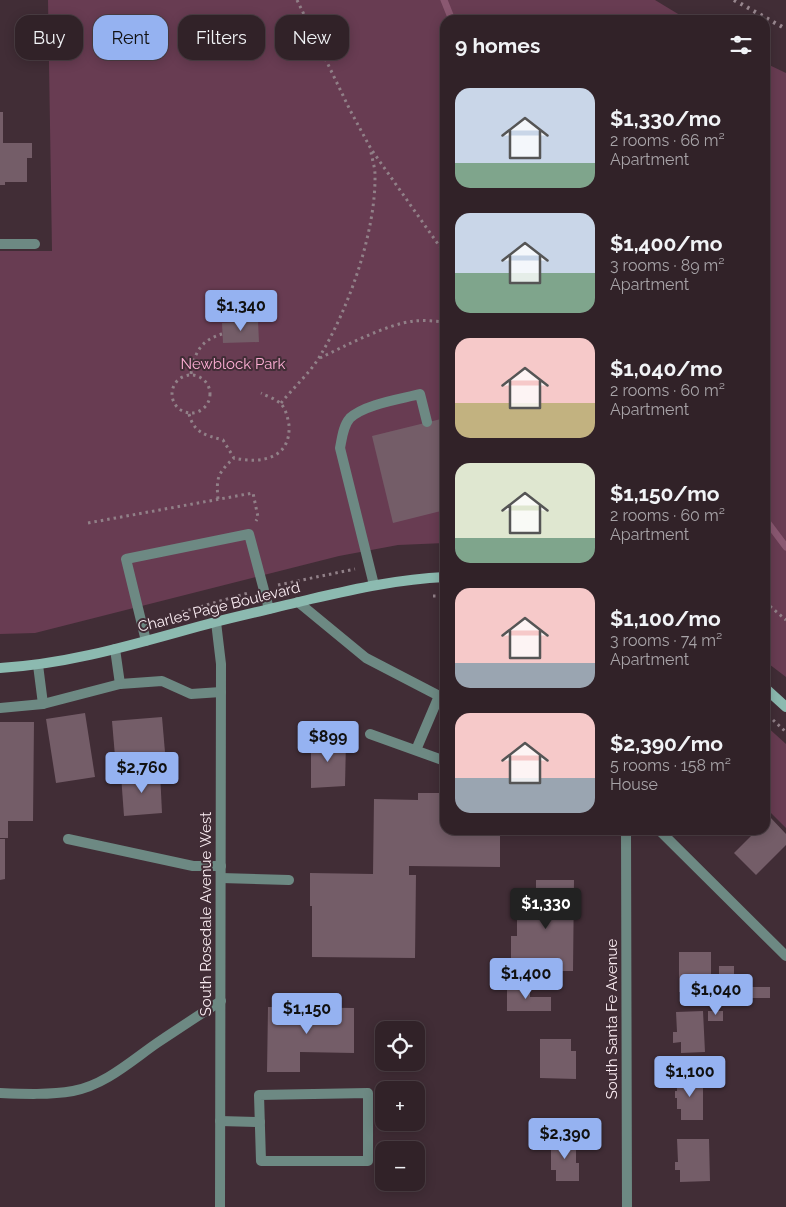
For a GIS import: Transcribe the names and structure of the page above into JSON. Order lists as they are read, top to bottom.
{
  "streets": {
    "main road": ["Charles Page Boulevard"],
    "street": ["South Rosedale Avenue West", "South Santa Fe Avenue"]
  },
  "crossings": [
    ["Charles Page Boulevard", "South Rosedale Avenue West"]
  ],
  "parks": ["Newblock Park"],
  "page": {
    "chip": [
      "Buy",
      "Rent",
      "Filters",
      "New"
    ],
    "heading": "9 homes",
    "list": [
      {
        "name": "$1,330/mo",
        "note": "2 rooms · 66 m² · Apartment"
      },
      {
        "name": "$1,400/mo",
        "note": "3 rooms · 89 m² · Apartment"
      },
      {
        "name": "$1,040/mo",
        "note": "2 rooms · 60 m² · Apartment"
      },
      {
        "name": "$1,150/mo",
        "note": "2 rooms · 60 m² · Apartment"
      },
      {
        "name": "$1,100/mo",
        "note": "3 rooms · 74 m² · Apartment"
      },
      {
        "name": "$2,390/mo",
        "note": "5 rooms · 158 m² · House"
      }
    ],
    "price": [
      "$1,340",
      "$899",
      "$2,760",
      "$1,330",
      "$1,400",
      "$1,040",
      "$1,150",
      "$1,100",
      "$2,390"
    ],
    "map_buttons": ["+", "−"]
  }
}
